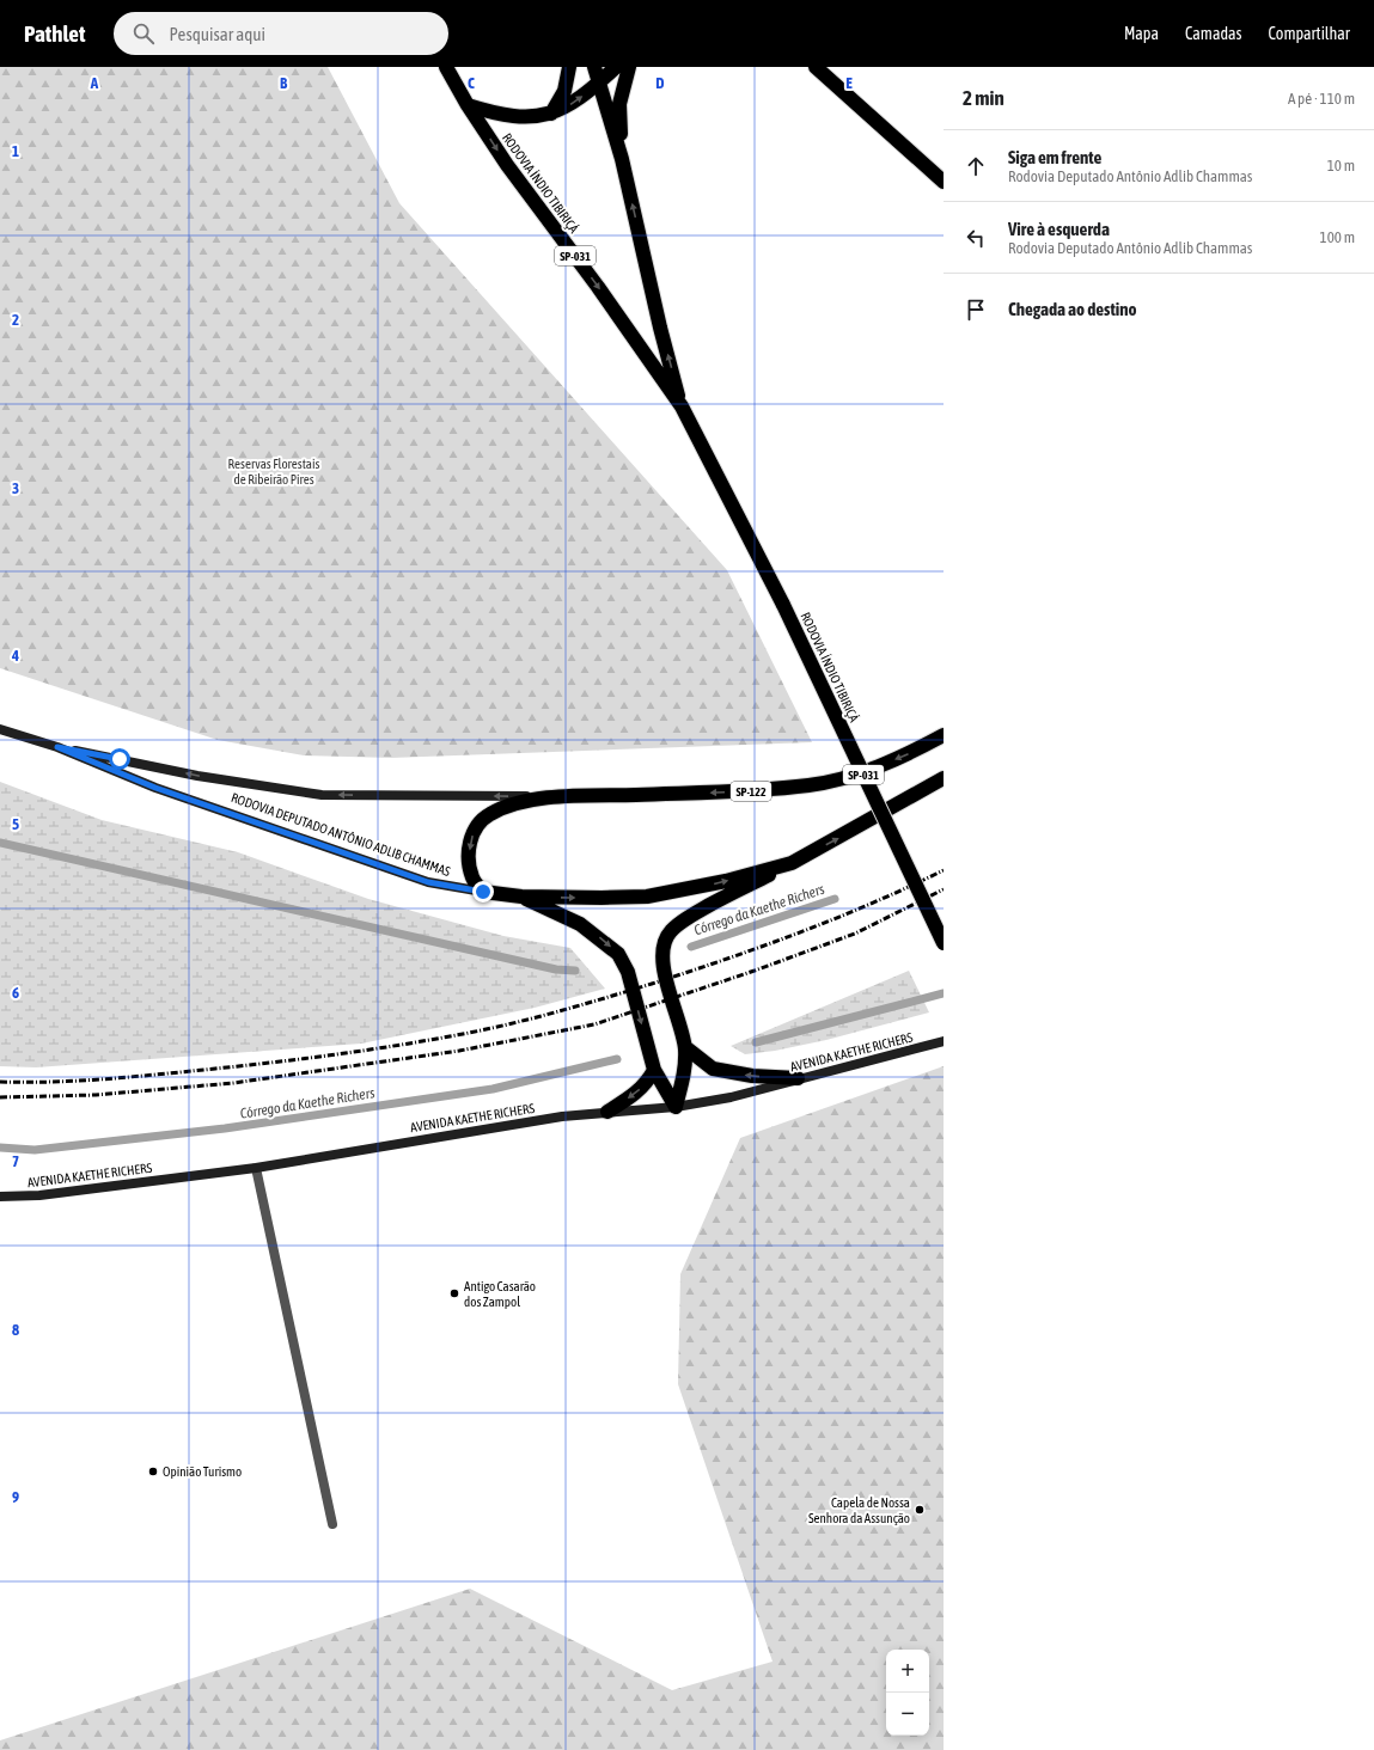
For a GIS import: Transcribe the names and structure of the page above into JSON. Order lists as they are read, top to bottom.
{
  "streets": {
    "highway": [
      "RODOVIA ÍNDIO TIBIRIÇÁ",
      "SP-031",
      "SP-122",
      "RODOVIA DEPUTADO ANTÔNIO ADLIB CHAMMAS"
    ],
    "main road": ["AVENIDA KAETHE RICHERS"]
  },
  "water": ["Córrego da Kaethe Richers"],
  "parks": ["Reservas Florestais de Ribeirão Pires"],
  "places": ["Antigo Casarão dos Zampol", "Opinião Turismo", "Capela de Nossa Senhora da Assunção"],
  "page": {
    "header": "Pathlet",
    "search": "Pesquisar aqui",
    "nav": ["Mapa", "Camadas", "Compartilhar"],
    "heading": ["2 min", "A pé · 110 m"],
    "list": [
      ["Siga em frente", "Rodovia Deputado Antônio Adlib Chammas", "10 m"],
      ["Vire à esquerda", "Rodovia Deputado Antônio Adlib Chammas", "100 m"],
      "Chegada ao destino"
    ],
    "map_buttons": ["+", "−"]
  },
  "grid": {
    "columns": [
      "A",
      "B",
      "C",
      "D",
      "E"
    ],
    "rows": [
      "1",
      "2",
      "3",
      "4",
      "5",
      "6",
      "7",
      "8",
      "9"
    ]
  }
}
